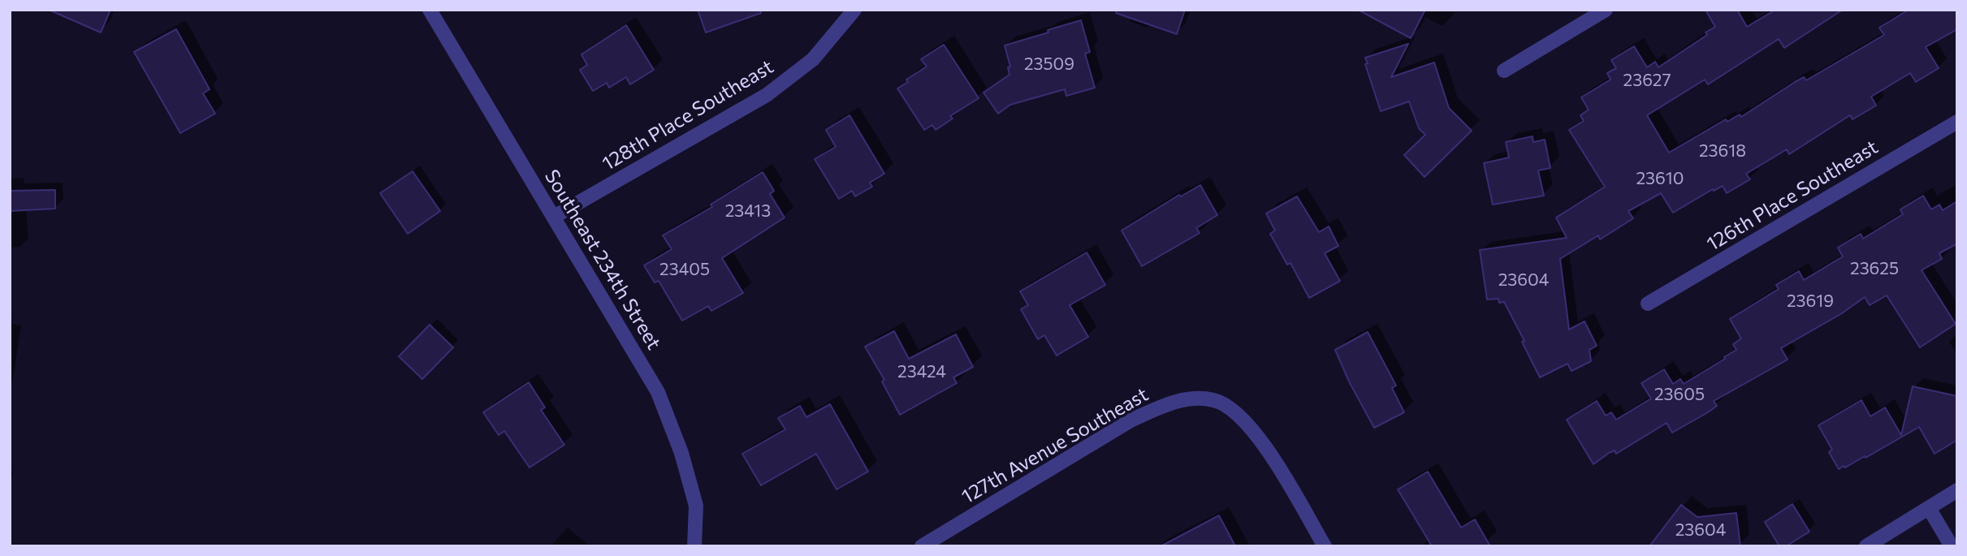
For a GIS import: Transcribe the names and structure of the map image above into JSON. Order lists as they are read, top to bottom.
{
  "streets": {
    "street": [
      "128th Place Southeast",
      "126th Place Southeast",
      "Southeast 234th Street",
      "127th Avenue Southeast"
    ]
  },
  "crossings": [
    ["128th Place Southeast", "Southeast 234th Street"]
  ],
  "house_numbers": [
    "23509",
    "23627",
    "23618",
    "23610",
    "23413",
    "23625",
    "23405",
    "23604",
    "23619",
    "23424",
    "23605",
    "23604"
  ]
}
